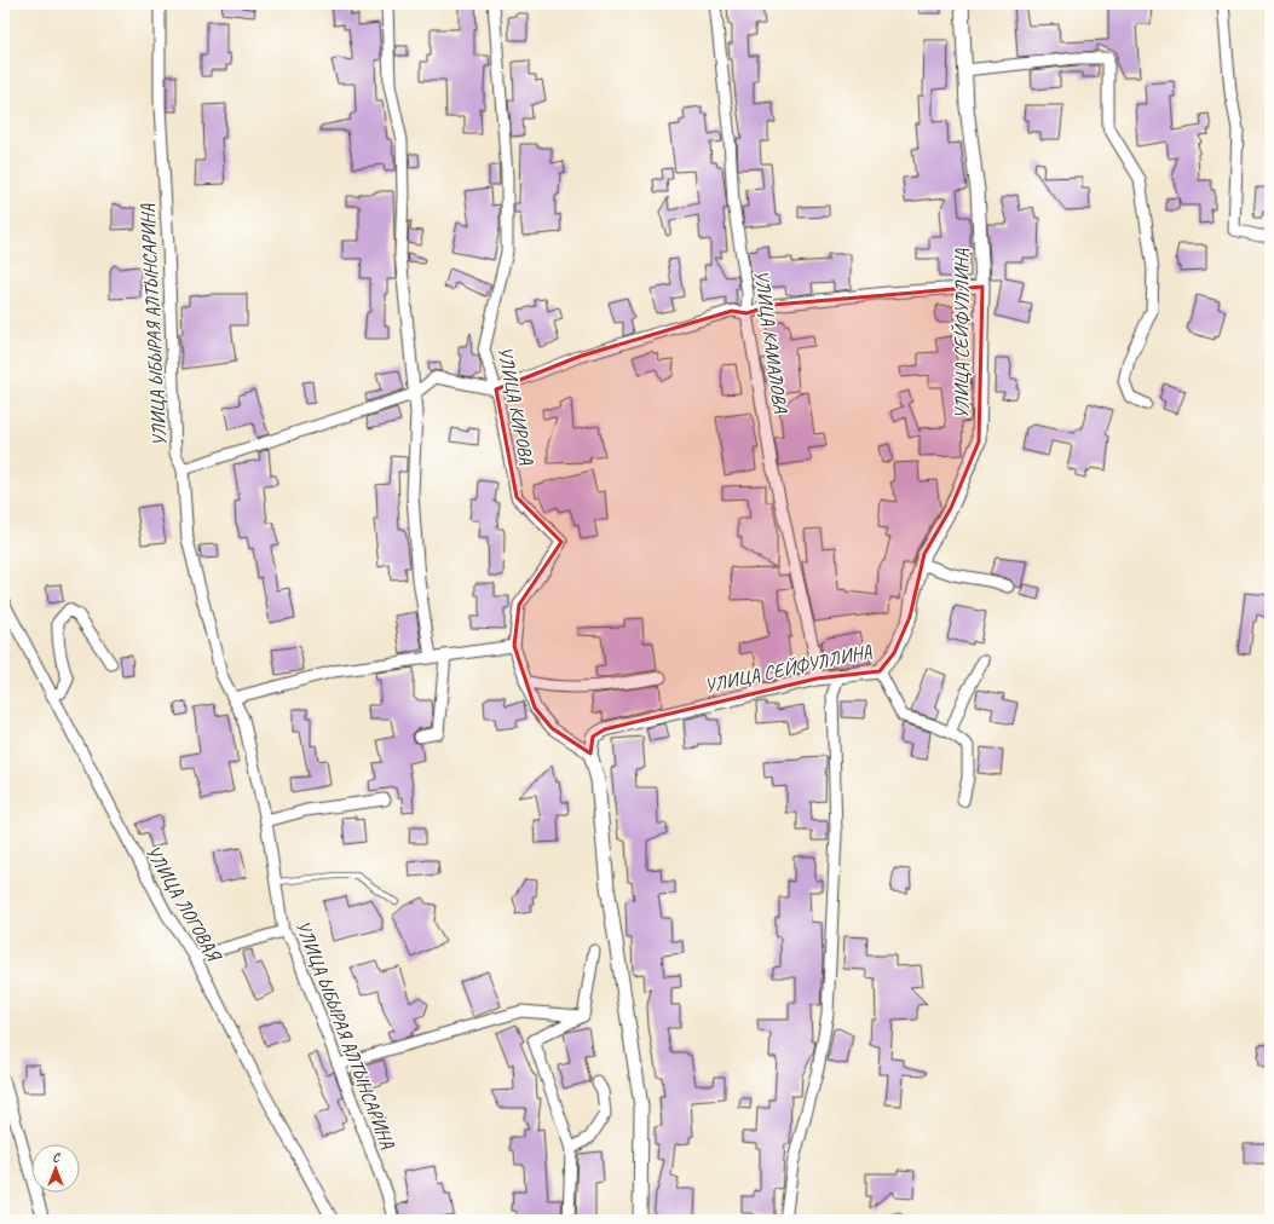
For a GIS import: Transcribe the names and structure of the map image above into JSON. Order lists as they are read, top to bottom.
{
  "streets": {
    "street": [
      "УЛИЦА ЫБЫРАЯ АЛТЫНСАРИНА",
      "УЛИЦА СЕЙФУЛЛИНА",
      "УЛИЦА КАМАЛОВА",
      "УЛИЦА КИРОВА",
      "УЛИЦА ЛОГОВАЯ"
    ]
  },
  "crossings": [
    ["УЛИЦА СЕЙФУЛЛИНА", "УЛИЦА КАМАЛОВА"],
    ["УЛИЦА СЕЙФУЛЛИНА", "УЛИЦА КИРОВА"]
  ],
  "north": "top"
}
